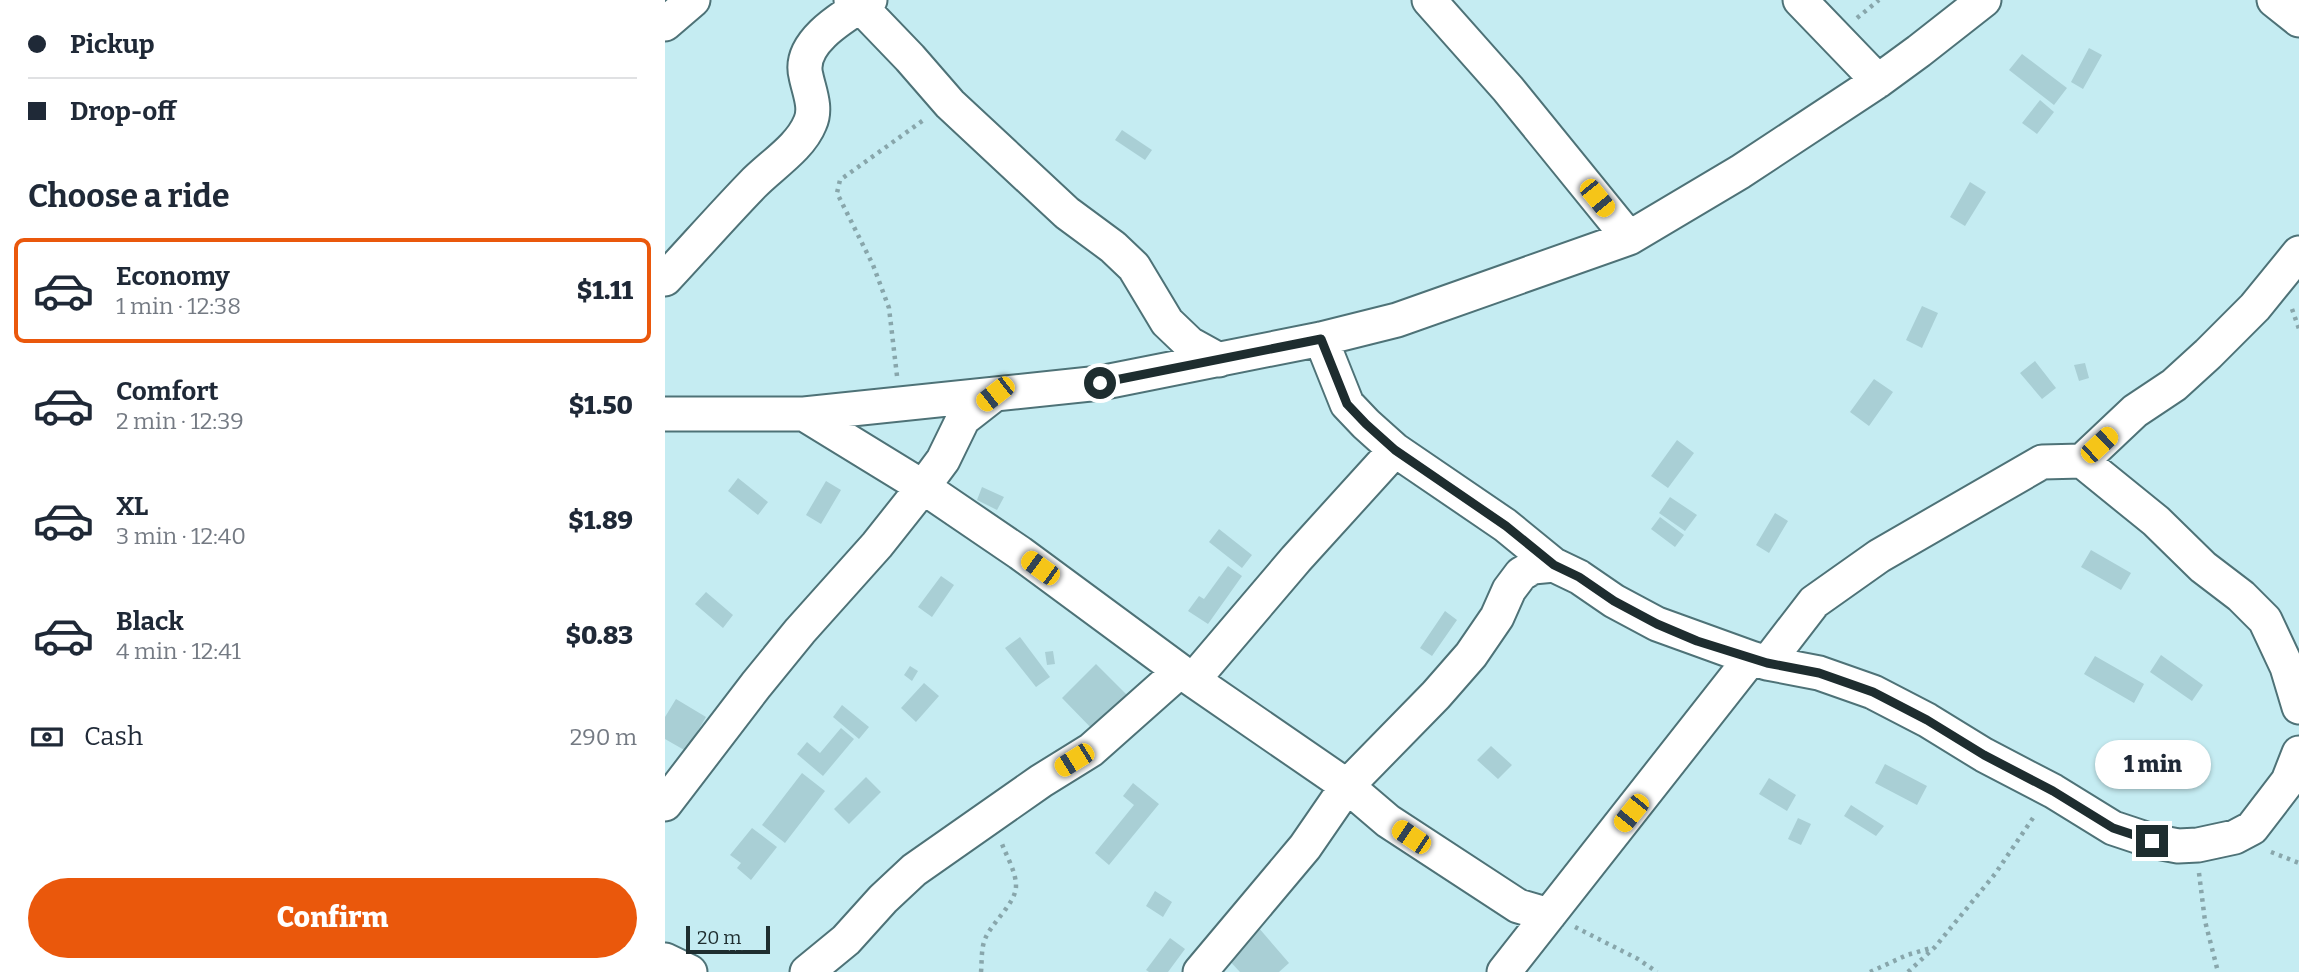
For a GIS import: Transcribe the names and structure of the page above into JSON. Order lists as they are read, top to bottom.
{
  "scale_bar": "20 m",
  "page": {
    "banner": ["Pickup", "Drop-off"],
    "heading": "Choose a ride",
    "list": [
      {
        "name": "Economy",
        "note": "1 min · 12:38",
        "value": "$1.11"
      },
      {
        "name": "Comfort",
        "note": "2 min · 12:39",
        "value": "$1.50"
      },
      {
        "name": "XL",
        "note": "3 min · 12:40",
        "value": "$1.89"
      },
      {
        "name": "Black",
        "note": "4 min · 12:41",
        "value": "$0.83"
      }
    ],
    "pay": ["Cash", "290 m"],
    "bubble": "1 min",
    "buttons": "Confirm",
    "scale": "20 m"
  }
}
